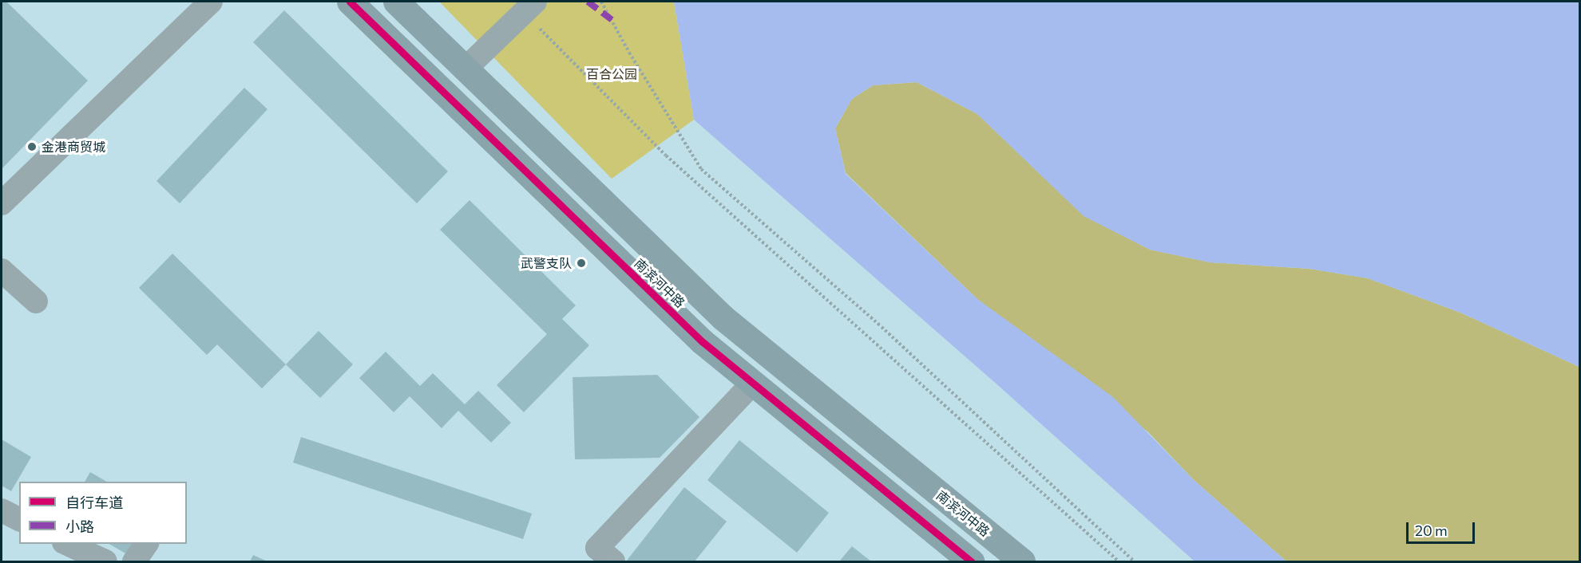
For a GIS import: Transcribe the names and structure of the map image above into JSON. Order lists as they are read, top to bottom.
{
  "streets": {
    "highway": ["南滨河中路"]
  },
  "parks": ["百合公园"],
  "places": ["金港商贸城", "武警支队"],
  "legend": ["自行车道", "小路"],
  "scale_bar": "20 m"
}
